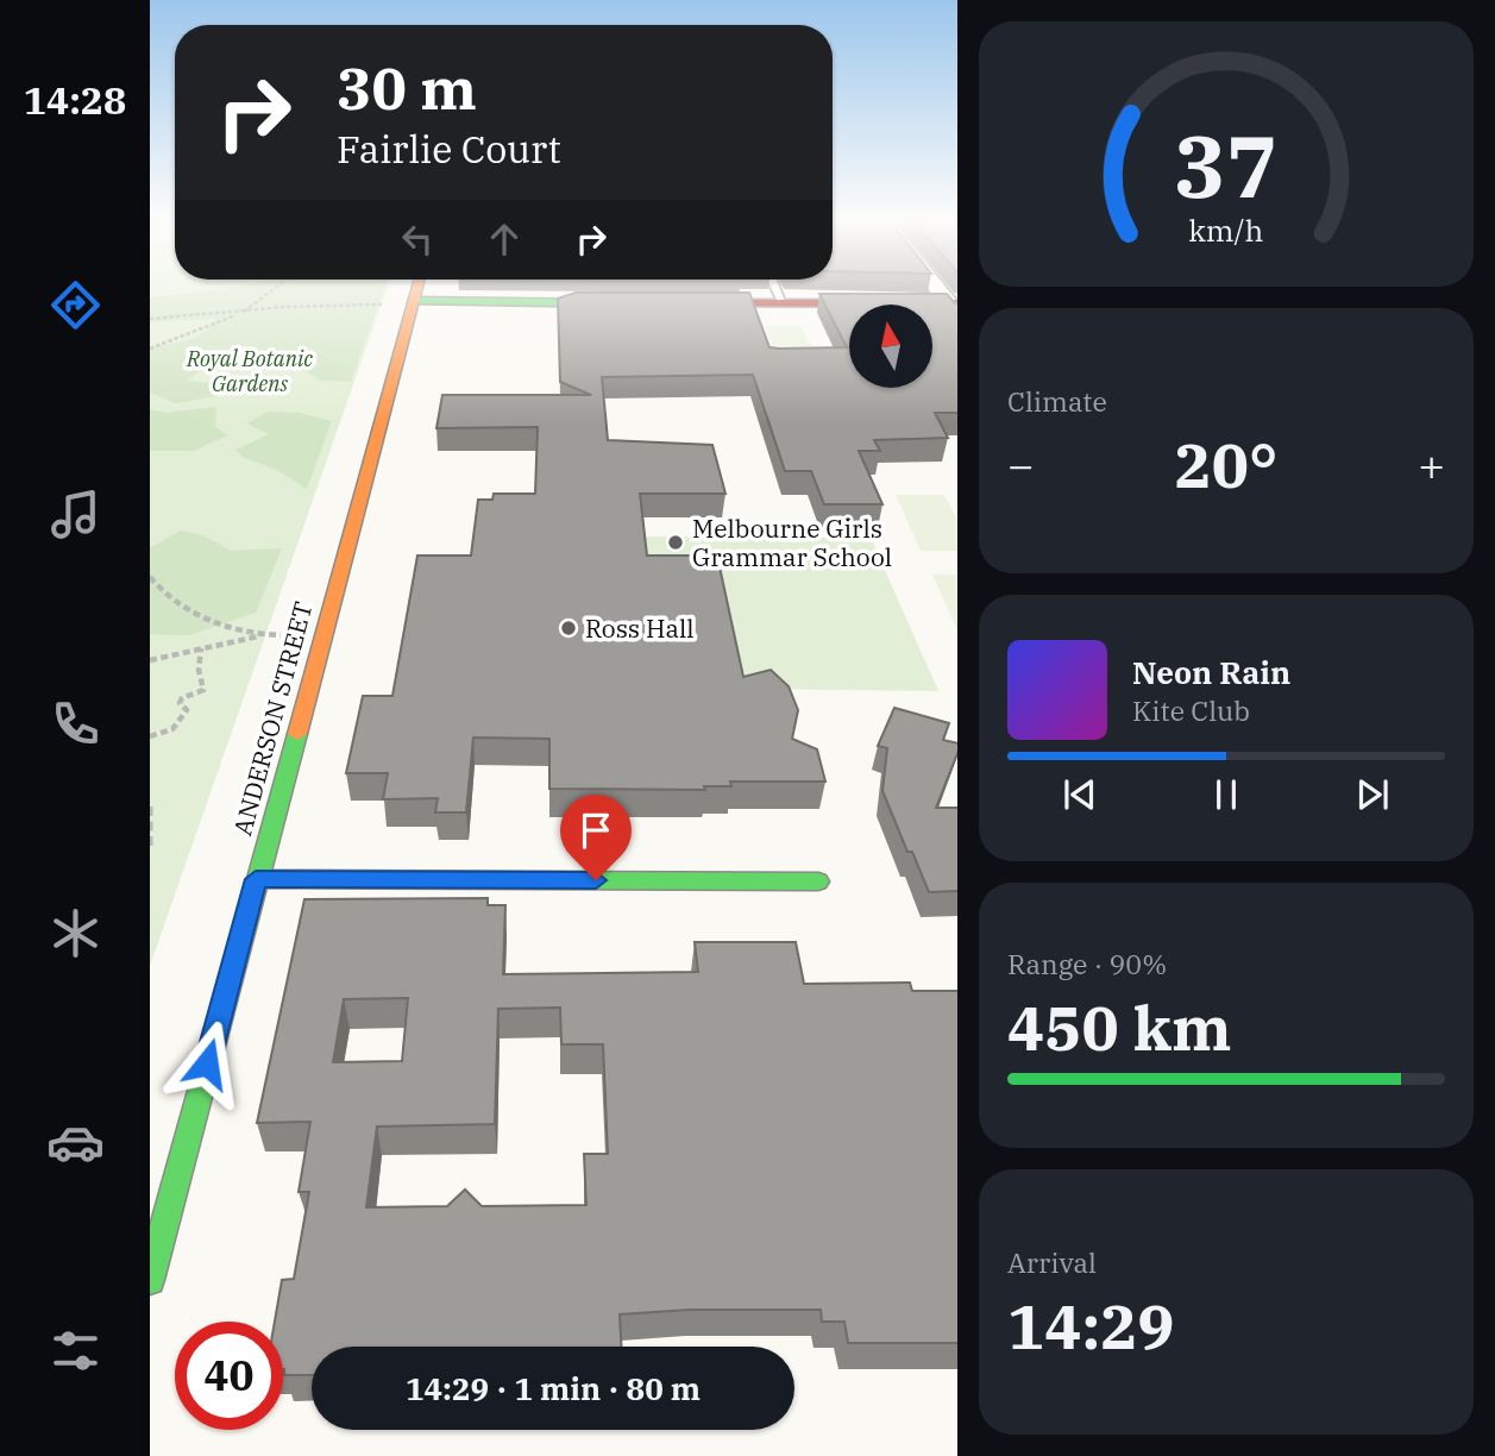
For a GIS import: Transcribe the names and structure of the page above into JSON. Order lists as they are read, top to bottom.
{
  "streets": {
    "street": ["ANDERSON STREET"]
  },
  "parks": ["Royal Botanic Gardens"],
  "places": ["Melbourne Girls Grammar School", "Ross Hall"],
  "north": "top",
  "page": {
    "tabs": "14:28",
    "turn": ["30 m", "Fairlie Court"],
    "tile": [
      "Climate",
      ["Range · 90%", "450 km"],
      ["Arrival", "14:29"]
    ],
    "heat": ["−", "20°", "+"],
    "song": ["Neon Rain", "Kite Club"],
    "limit": "40",
    "trip": "14:29 · 1 min · 80 m",
    "gauge": ["37", "km/h"]
  }
}
